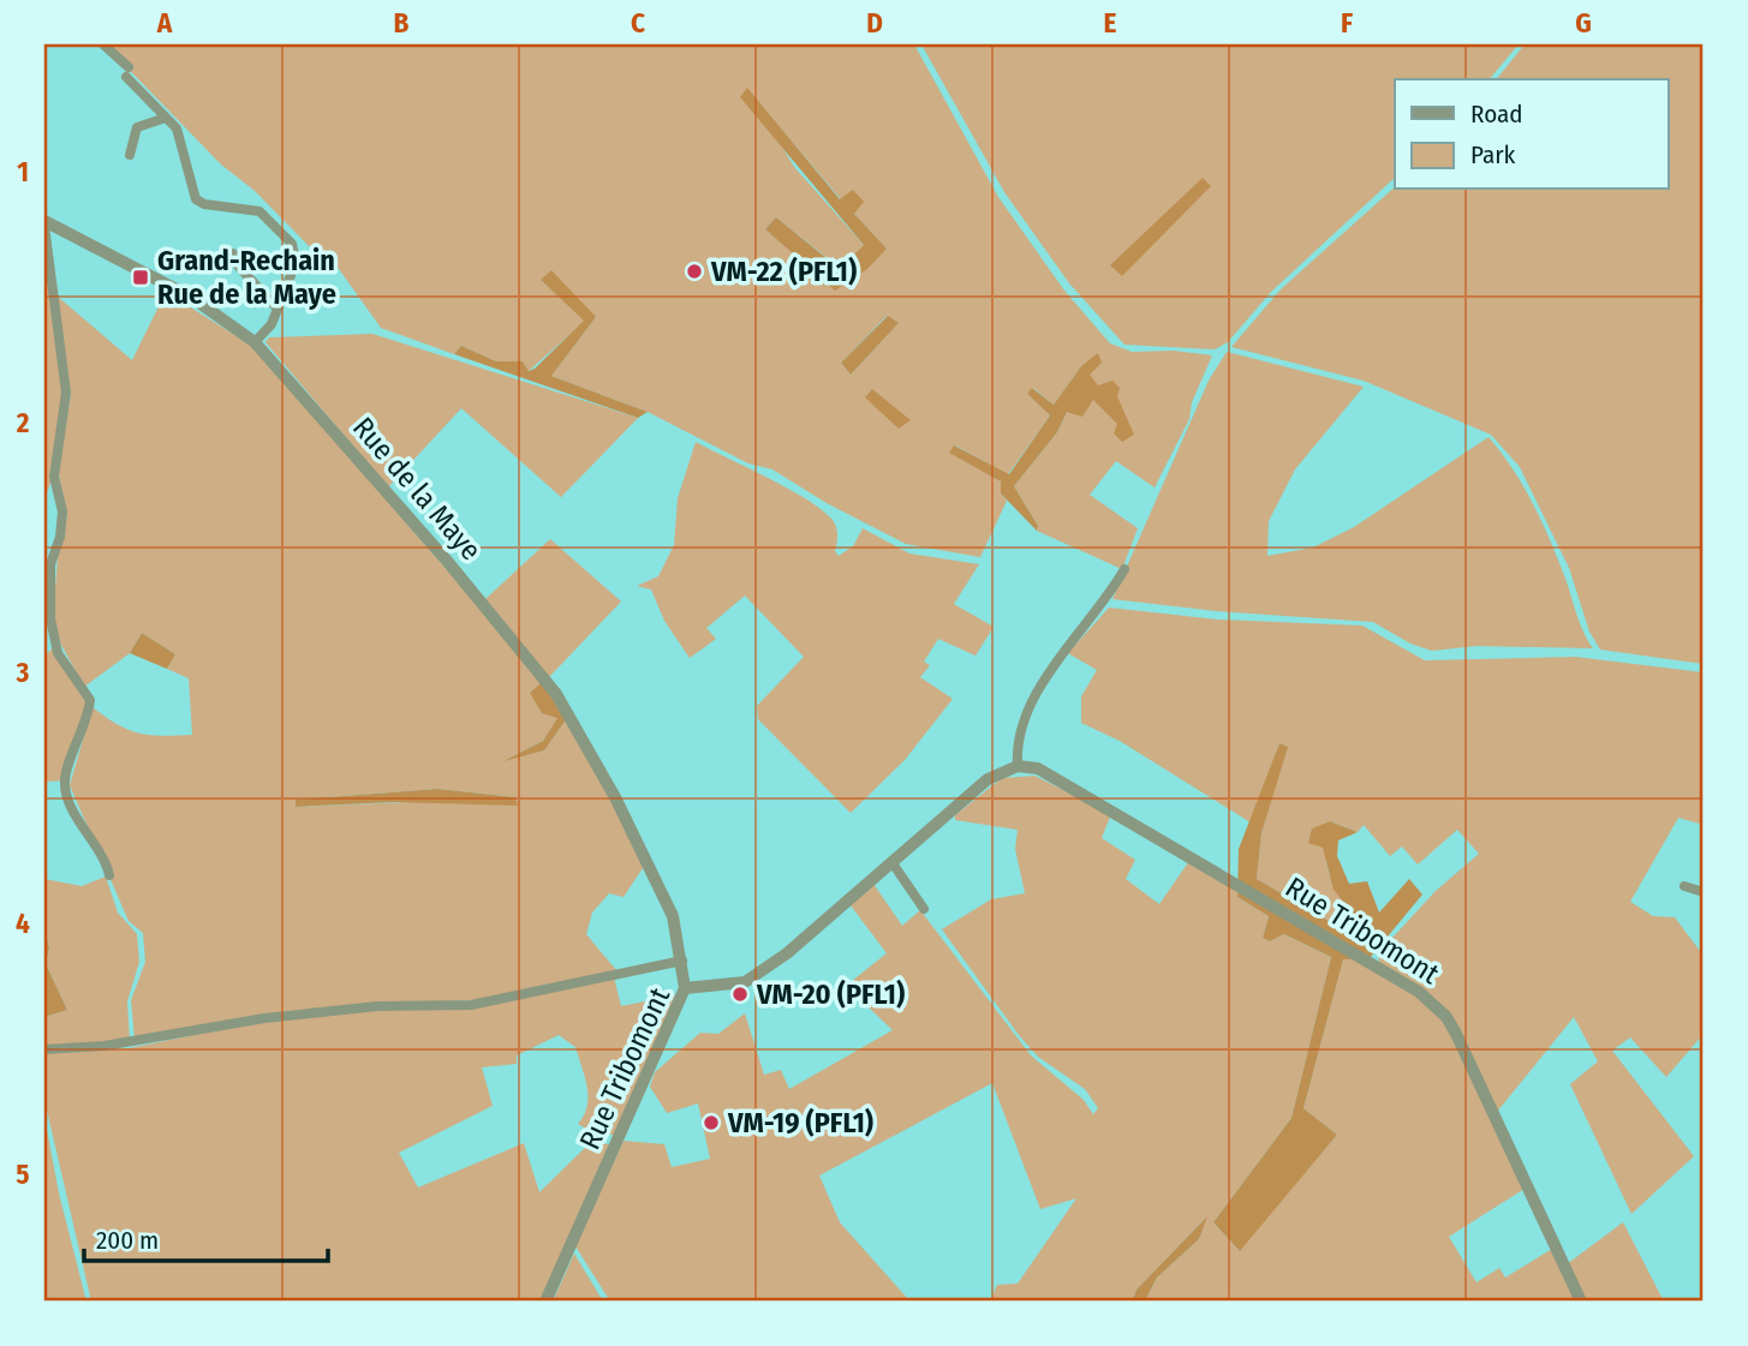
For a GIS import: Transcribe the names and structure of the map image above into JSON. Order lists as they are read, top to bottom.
{
  "streets": {
    "street": ["Rue de la Maye", "Rue Tribomont"]
  },
  "crossings": [
    ["Rue de la Maye", "Rue Tribomont"]
  ],
  "places": {
    "other": ["VM-22 (PFL1)", "VM-20 (PFL1)", "VM-19 (PFL1)"],
    "transit": ["Grand-Rechain Rue de la Maye"]
  },
  "legend": ["Road", "Park"],
  "scale_bar": "200 m",
  "grid": {
    "columns": [
      "A",
      "B",
      "C",
      "D",
      "E",
      "F",
      "G"
    ],
    "rows": [
      "1",
      "2",
      "3",
      "4",
      "5"
    ]
  }
}
